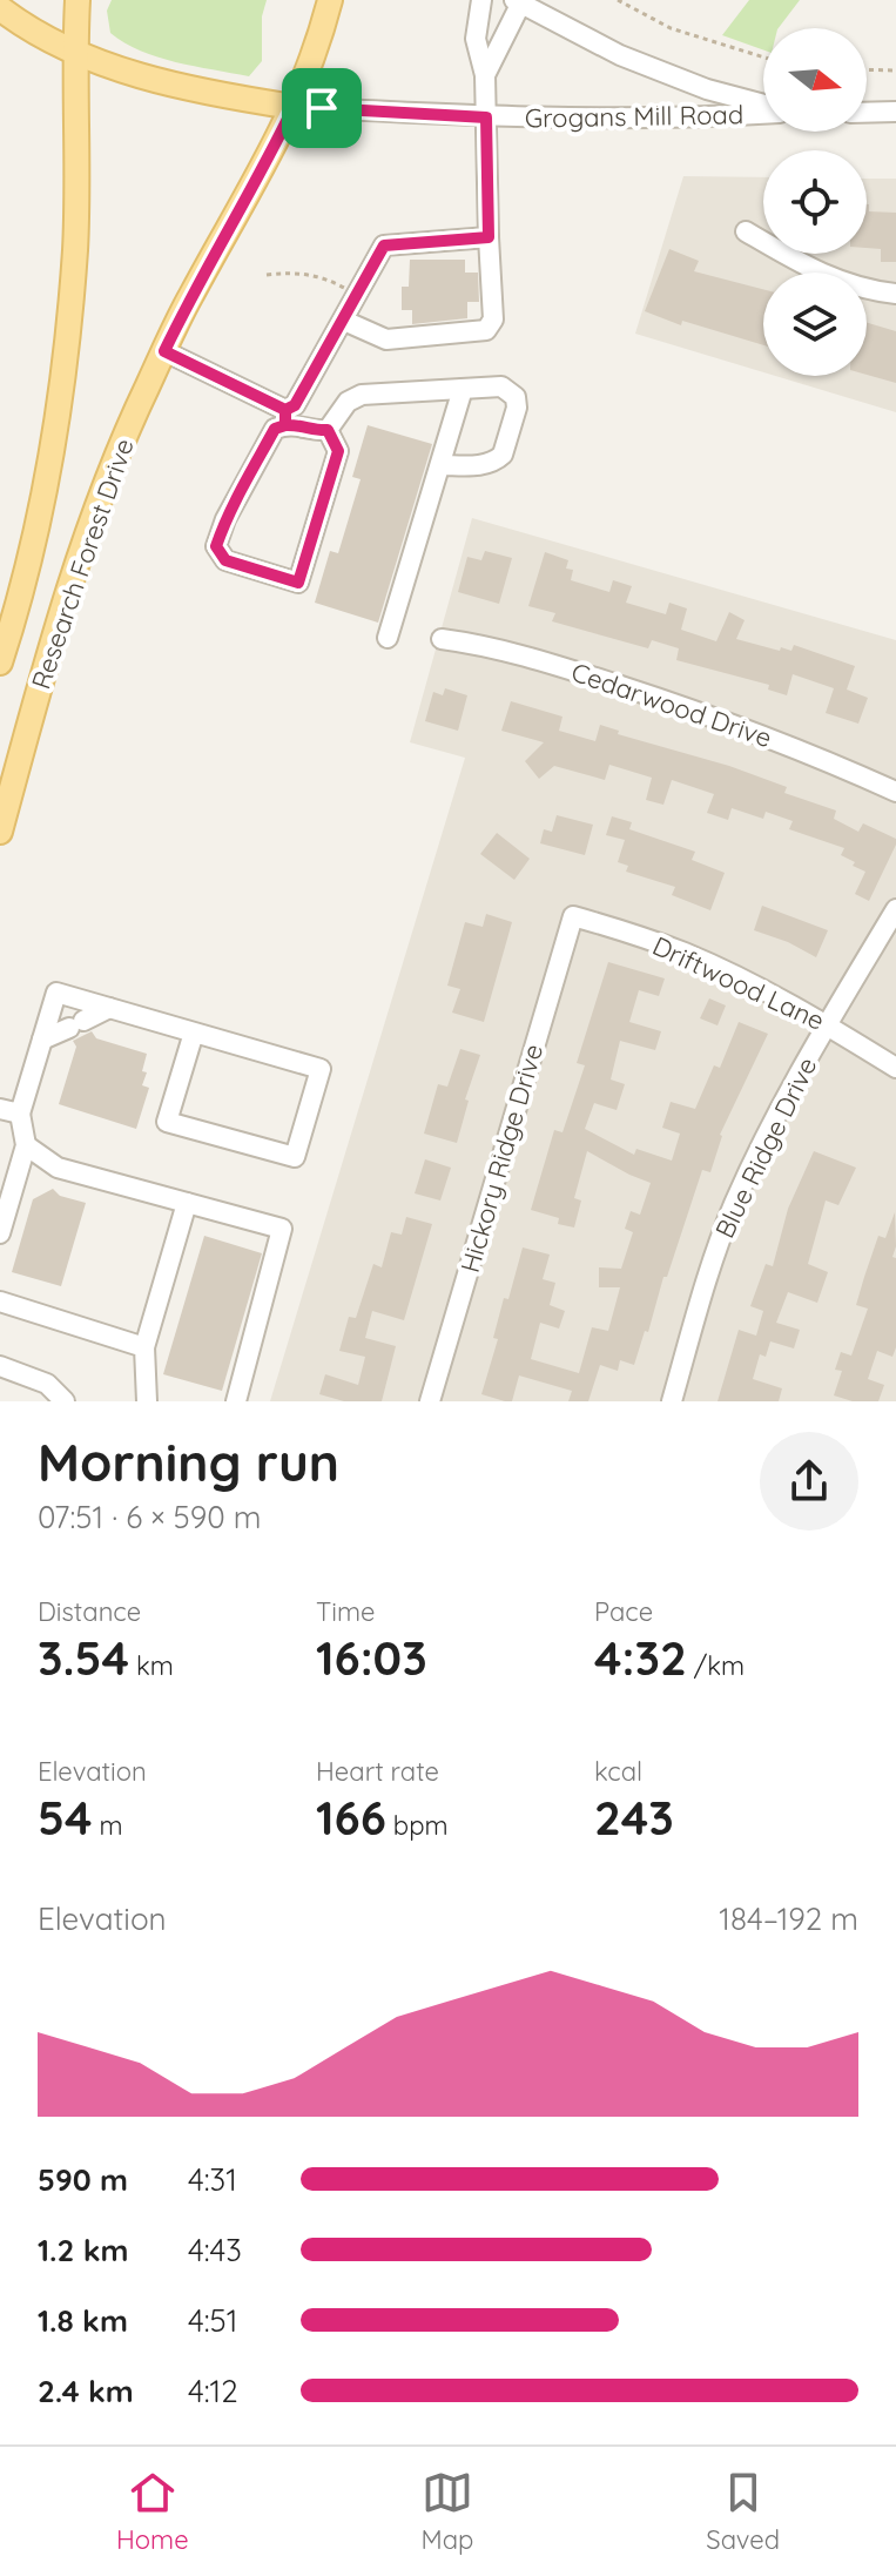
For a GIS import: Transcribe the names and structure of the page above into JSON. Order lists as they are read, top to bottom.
{
  "streets": {
    "main road": ["Grogans Mill Road", "Research Forest Drive"],
    "street": [
      "Cedarwood Drive",
      "Driftwood Lane",
      "Blue Ridge Drive",
      "Hickory Ridge Drive"
    ]
  },
  "crossings": [
    ["Grogans Mill Road", "Research Forest Drive"],
    ["Driftwood Lane", "Blue Ridge Drive"],
    ["Driftwood Lane", "Hickory Ridge Drive"]
  ],
  "north": "right",
  "page": {
    "heading": ["Morning run", "07:51 · 6 × 590 m"],
    "stats": [
      ["Distance", "3.54 km"],
      ["Time", "16:03"],
      ["Pace", "4:32 /km"],
      ["Elevation", "54 m"],
      ["Heart rate", "166 bpm"],
      ["kcal", "243"]
    ],
    "chart": ["Elevation", "184–192 m"],
    "list": [
      {
        "name": "590 m",
        "note": "4:31"
      },
      {
        "name": "1.2 km",
        "note": "4:43"
      },
      {
        "name": "1.8 km",
        "note": "4:51"
      },
      {
        "name": "2.4 km",
        "note": "4:12"
      }
    ],
    "tabs": ["Home", "Map", "Saved"]
  }
}
